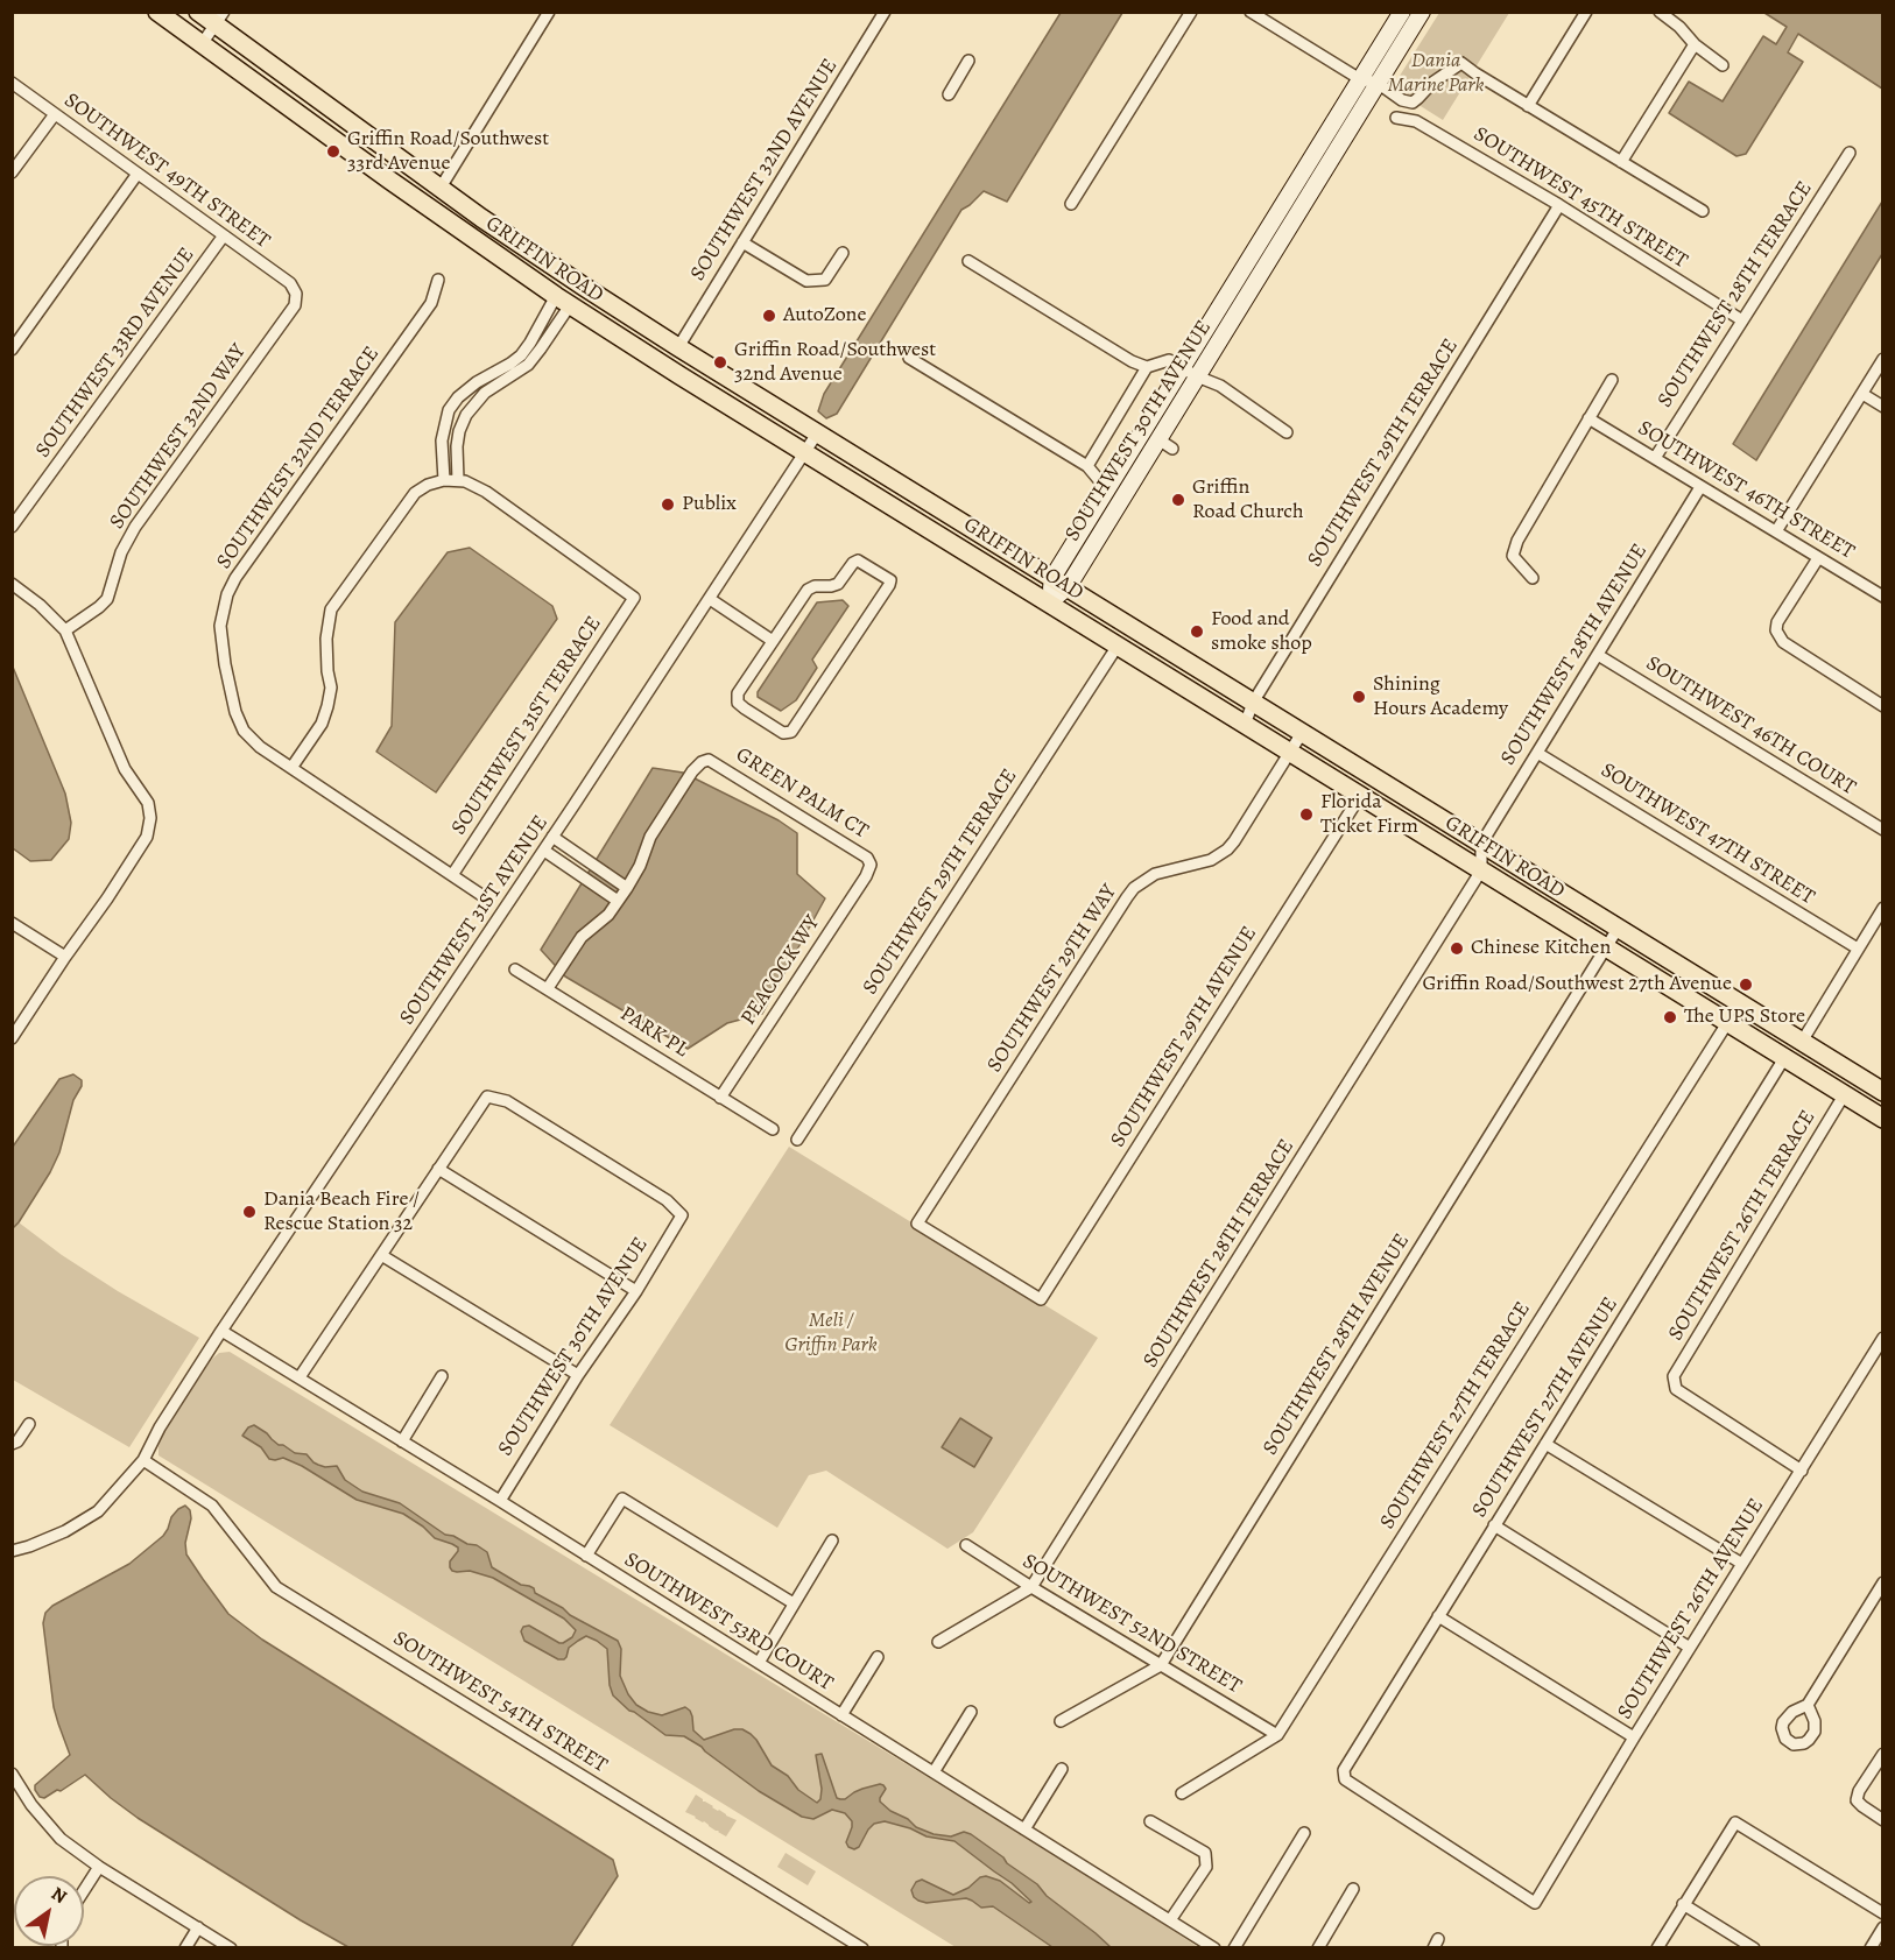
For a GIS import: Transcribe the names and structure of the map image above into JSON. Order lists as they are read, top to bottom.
{
  "streets": {
    "main road": ["GRIFFIN ROAD", "SOUTHWEST 30TH AVENUE"],
    "street": [
      "SOUTHWEST 32ND AVENUE",
      "SOUTHWEST 49TH STREET",
      "SOUTHWEST 45TH STREET",
      "SOUTHWEST 28TH TERRACE",
      "SOUTHWEST 33RD AVENUE",
      "SOUTHWEST 32ND WAY",
      "SOUTHWEST 29TH TERRACE",
      "SOUTHWEST 32ND TERRACE",
      "SOUTHWEST 46TH STREET",
      "SOUTHWEST 28TH AVENUE",
      "SOUTHWEST 31ST TERRACE",
      "SOUTHWEST 46TH COURT",
      "GREEN PALM CT",
      "SOUTHWEST 47TH STREET",
      "SOUTHWEST 31ST AVENUE",
      "PEACOCK WY",
      "SOUTHWEST 29TH WAY",
      "PARK PL",
      "SOUTHWEST 29TH AVENUE",
      "SOUTHWEST 26TH TERRACE",
      "SOUTHWEST 27TH AVENUE",
      "SOUTHWEST 27TH TERRACE",
      "SOUTHWEST 26TH AVENUE",
      "SOUTHWEST 53RD COURT",
      "SOUTHWEST 52ND STREET",
      "SOUTHWEST 54TH STREET"
    ]
  },
  "crossings": [
    ["SOUTHWEST 32ND AVENUE", "GRIFFIN ROAD"],
    ["SOUTHWEST 49TH STREET", "SOUTHWEST 33RD AVENUE"],
    ["SOUTHWEST 49TH STREET", "SOUTHWEST 32ND WAY"],
    ["SOUTHWEST 45TH STREET", "SOUTHWEST 28TH TERRACE"],
    ["SOUTHWEST 45TH STREET", "SOUTHWEST 29TH TERRACE"],
    ["GRIFFIN ROAD", "SOUTHWEST 28TH TERRACE"],
    ["GRIFFIN ROAD", "SOUTHWEST 30TH AVENUE"],
    ["GRIFFIN ROAD", "SOUTHWEST 29TH TERRACE"],
    ["GRIFFIN ROAD", "SOUTHWEST 28TH AVENUE"],
    ["GRIFFIN ROAD", "SOUTHWEST 31ST AVENUE"],
    ["GRIFFIN ROAD", "SOUTHWEST 29TH WAY"],
    ["GRIFFIN ROAD", "SOUTHWEST 29TH AVENUE"],
    ["GRIFFIN ROAD", "SOUTHWEST 26TH TERRACE"],
    ["GRIFFIN ROAD", "SOUTHWEST 27TH AVENUE"],
    ["GRIFFIN ROAD", "SOUTHWEST 27TH TERRACE"],
    ["SOUTHWEST 28TH TERRACE", "SOUTHWEST 46TH STREET"],
    ["SOUTHWEST 28TH TERRACE", "SOUTHWEST 52ND STREET"],
    ["SOUTHWEST 30TH AVENUE", "SOUTHWEST 53RD COURT"],
    ["SOUTHWEST 32ND TERRACE", "SOUTHWEST 31ST TERRACE"],
    ["SOUTHWEST 46TH STREET", "SOUTHWEST 28TH AVENUE"],
    ["SOUTHWEST 28TH AVENUE", "SOUTHWEST 46TH COURT"],
    ["SOUTHWEST 28TH AVENUE", "SOUTHWEST 47TH STREET"],
    ["SOUTHWEST 28TH AVENUE", "SOUTHWEST 52ND STREET"],
    ["GREEN PALM CT", "PEACOCK WY"],
    ["SOUTHWEST 31ST AVENUE", "SOUTHWEST 53RD COURT"],
    ["SOUTHWEST 31ST AVENUE", "SOUTHWEST 54TH STREET"],
    ["PEACOCK WY", "PARK PL"],
    ["SOUTHWEST 29TH WAY", "SOUTHWEST 29TH AVENUE"],
    ["SOUTHWEST 26TH TERRACE", "SOUTHWEST 26TH AVENUE"],
    ["SOUTHWEST 27TH AVENUE", "SOUTHWEST 26TH AVENUE"],
    ["SOUTHWEST 27TH TERRACE", "SOUTHWEST 52ND STREET"]
  ],
  "parks": ["Dania Marine Park", "Meli / Griffin Park"],
  "places": [
    "Griffin Road/Southwest 33rd Avenue",
    "AutoZone",
    "Griffin Road/Southwest 32nd Avenue",
    "Griffin Road Church",
    "Publix",
    "Food and smoke shop",
    "Shining Hours Academy",
    "Florida Ticket Firm",
    "Chinese Kitchen",
    "Griffin Road/Southwest 27th Avenue",
    "The UPS Store",
    "Dania Beach Fire / Rescue Station 32"
  ],
  "north": "top right"
}
